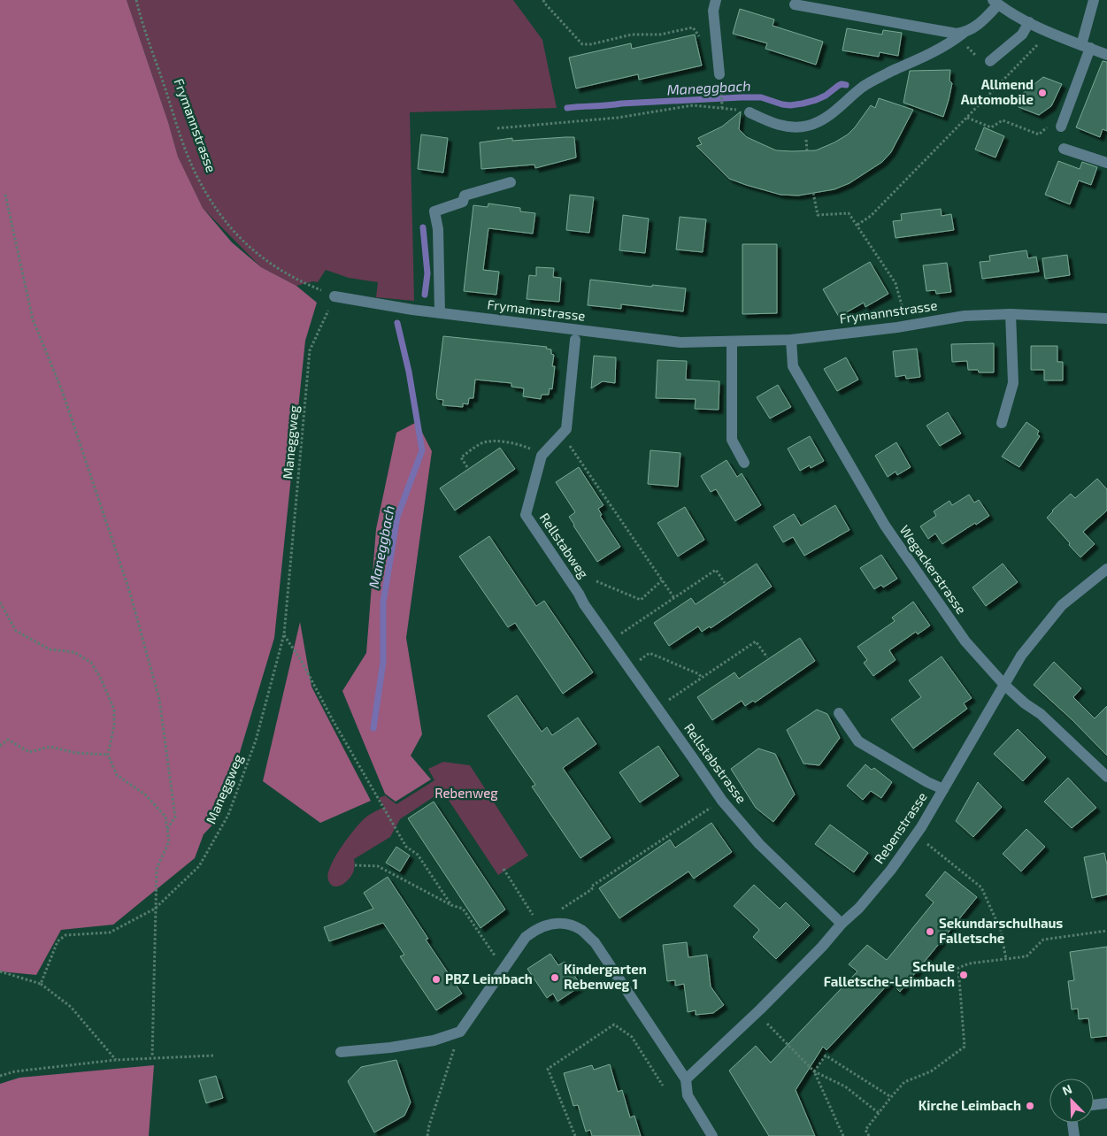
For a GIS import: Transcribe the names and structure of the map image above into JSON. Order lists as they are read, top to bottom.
{
  "streets": {
    "street": [
      "Frymannstrasse",
      "Rellstabweg",
      "Wegackerstrasse",
      "Rellstabstrasse",
      "Rebenstrasse"
    ],
    "path": ["Maneggweg"]
  },
  "crossings": [
    ["Frymannstrasse", "Maneggweg"],
    ["Frymannstrasse", "Wegackerstrasse"],
    ["Rellstabweg", "Rellstabstrasse"],
    ["Wegackerstrasse", "Rebenstrasse"],
    ["Rellstabstrasse", "Rebenstrasse"]
  ],
  "water": ["Maneggbach"],
  "parks": ["Rebenweg"],
  "places": [
    "Allmend Automobile",
    "Sekundarschulhaus Falletsche",
    "Schule Falletsche-Leimbach",
    "Kindergarten Rebenweg 1",
    "PBZ Leimbach",
    "Kirche Leimbach"
  ],
  "north": "top left"
}
